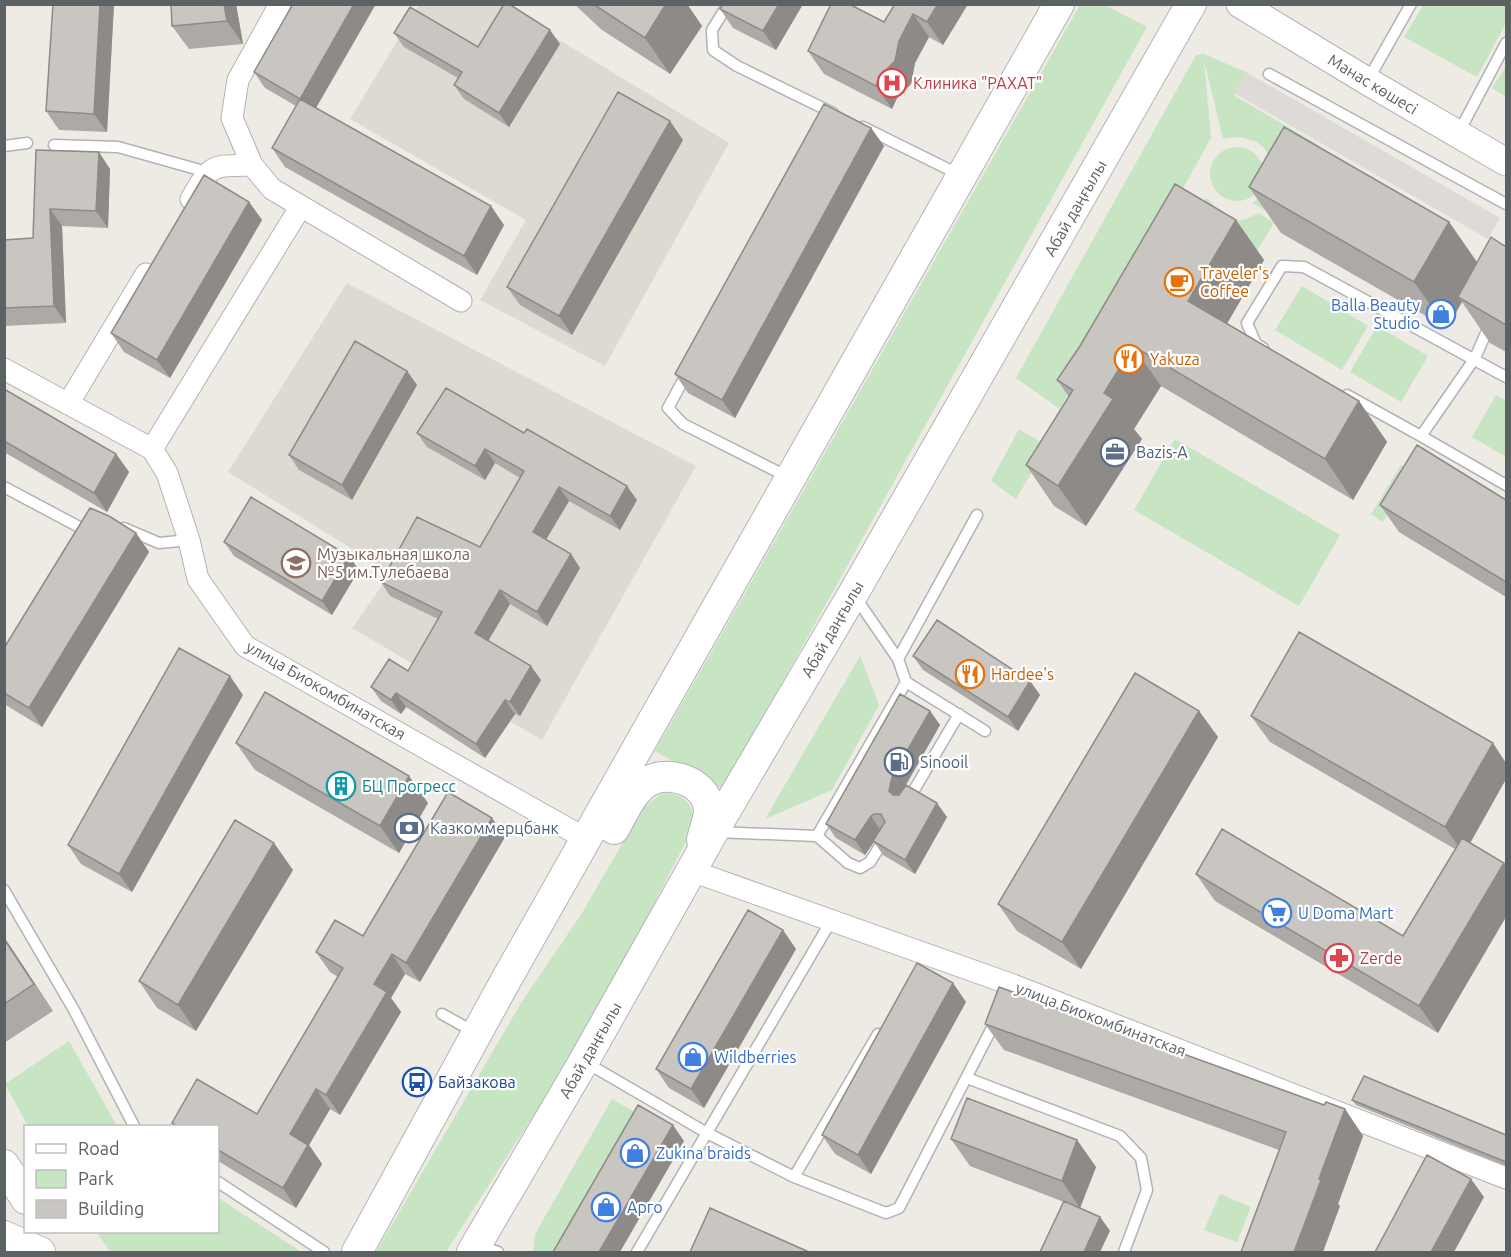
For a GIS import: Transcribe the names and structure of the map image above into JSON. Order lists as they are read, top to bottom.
{
  "streets": {
    "main road": ["Абай даңғылы"],
    "street": ["Манас көшесі", "улица Биокомбинатская"]
  },
  "crossings": [
    ["Абай даңғылы", "улица Биокомбинатская"]
  ],
  "places": {
    "hospital": ["Клиника \"РАХАТ\""],
    "cafe": ["Traveler's Coffee"],
    "shop": [
      "Balla Beauty Studio",
      "Wildberries",
      "Zukina braids",
      "Арго"
    ],
    "restaurant": ["Yakuza", "Hardee's"],
    "office": ["Bazis-A"],
    "school or university": ["Музыкальная школа №5 им.Тулебаева"],
    "fuel station": ["Sinooil"],
    "building": ["БЦ Прогресс"],
    "bank": ["Казкоммерцбанк"],
    "supermarket": ["U Doma Mart"],
    "pharmacy": ["Zerde"],
    "bus stop": ["Байзакова"]
  },
  "legend": ["Road", "Park", "Building"]
}
